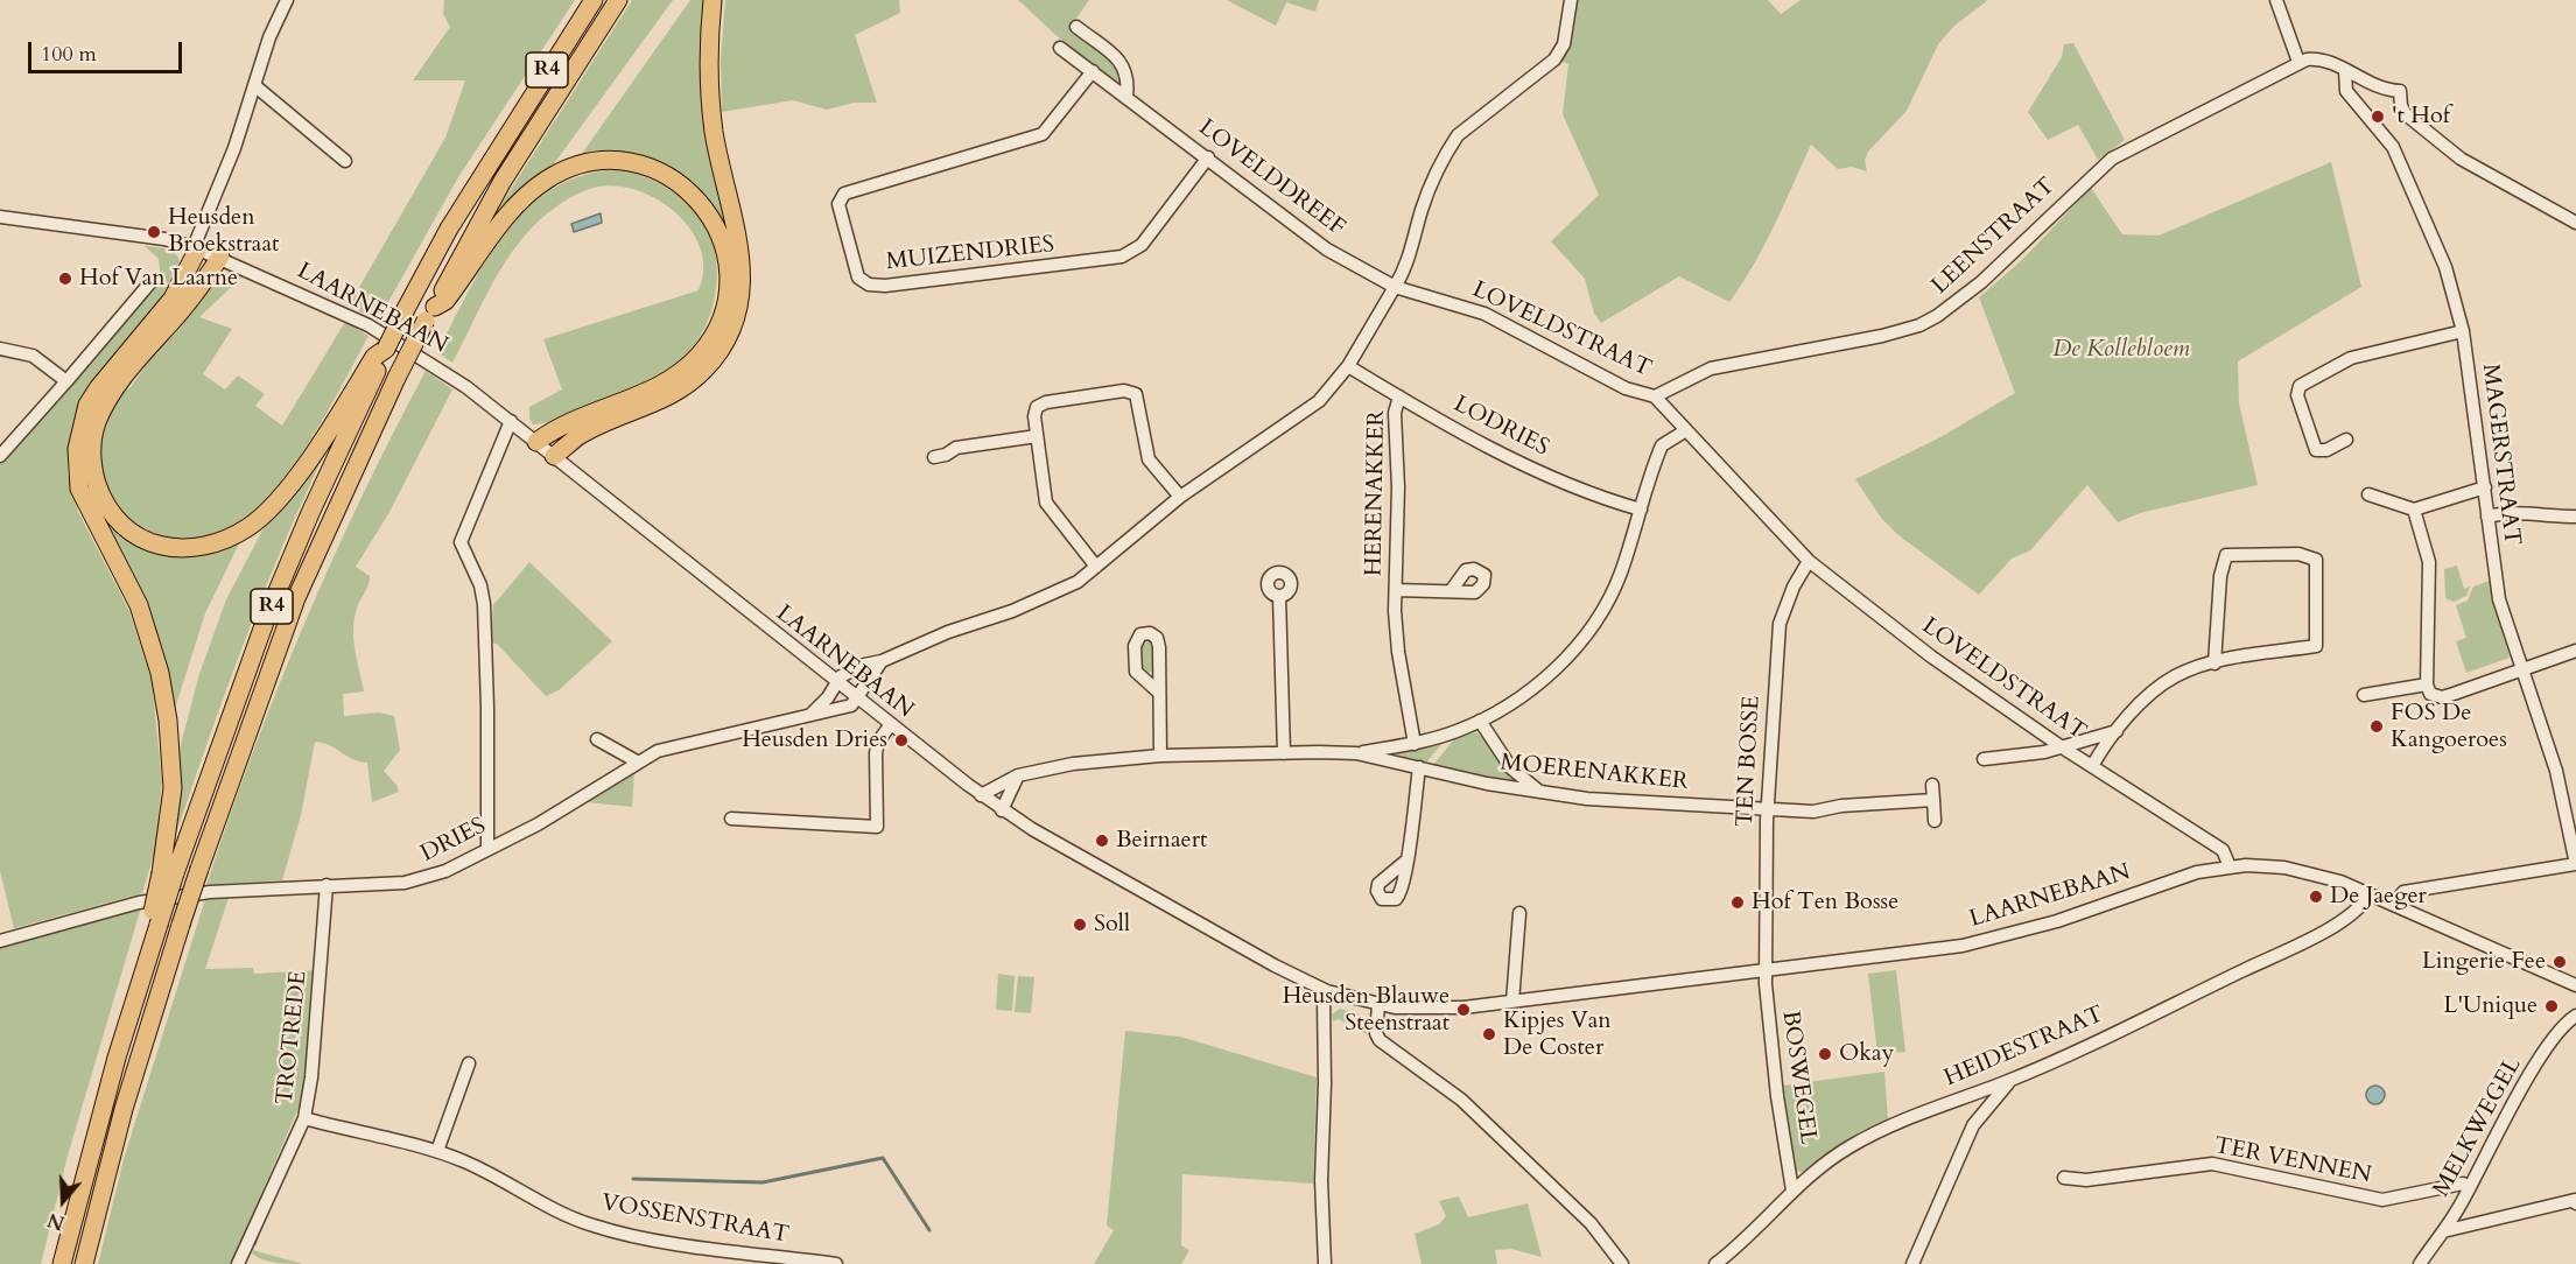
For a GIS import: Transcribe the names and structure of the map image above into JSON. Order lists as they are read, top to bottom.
{
  "streets": {
    "highway": ["R4"],
    "street": [
      "LOVELDDREEF",
      "LEENSTRAAT",
      "MUIZENDRIES",
      "LAARNEBAAN",
      "LOVELDSTRAAT",
      "LODRIES",
      "MAGERSTRAAT",
      "HERENAKKER",
      "TEN BOSSE",
      "MOERENAKKER",
      "DRIES",
      "TROTREDE",
      "HEIDESTRAAT",
      "BOSWEGEL",
      "MELKWEGEL",
      "TER VENNEN",
      "VOSSENSTRAAT"
    ]
  },
  "crossings": [
    ["LOVELDDREEF", "MUIZENDRIES"],
    ["LOVELDDREEF", "LOVELDSTRAAT"],
    ["LEENSTRAAT", "LOVELDSTRAAT"],
    ["LAARNEBAAN", "LOVELDSTRAAT"],
    ["LAARNEBAAN", "TEN BOSSE"],
    ["LAARNEBAAN", "MOERENAKKER"],
    ["LAARNEBAAN", "DRIES"],
    ["LAARNEBAAN", "HEIDESTRAAT"],
    ["LAARNEBAAN", "BOSWEGEL"],
    ["LOVELDSTRAAT", "TEN BOSSE"],
    ["LODRIES", "HERENAKKER"],
    ["TEN BOSSE", "MOERENAKKER"],
    ["TEN BOSSE", "BOSWEGEL"],
    ["DRIES", "TROTREDE"],
    ["TROTREDE", "VOSSENSTRAAT"],
    ["HEIDESTRAAT", "BOSWEGEL"],
    ["MELKWEGEL", "TER VENNEN"]
  ],
  "parks": ["De Kollebloem"],
  "places": [
    "'t Hof",
    "Heusden Broekstraat",
    "Hof Van Laarne",
    "FOS De Kangoeroes",
    "Heusden Dries",
    "Beirnaert",
    "De Jaeger",
    "Hof Ten Bosse",
    "Soll",
    "Lingerie Fee",
    "L'Unique",
    "Heusden Blauwe Steenstraat",
    "Kipjes Van De Coster",
    "Okay"
  ],
  "scale_bar": "100 m",
  "north": "bottom"
}
